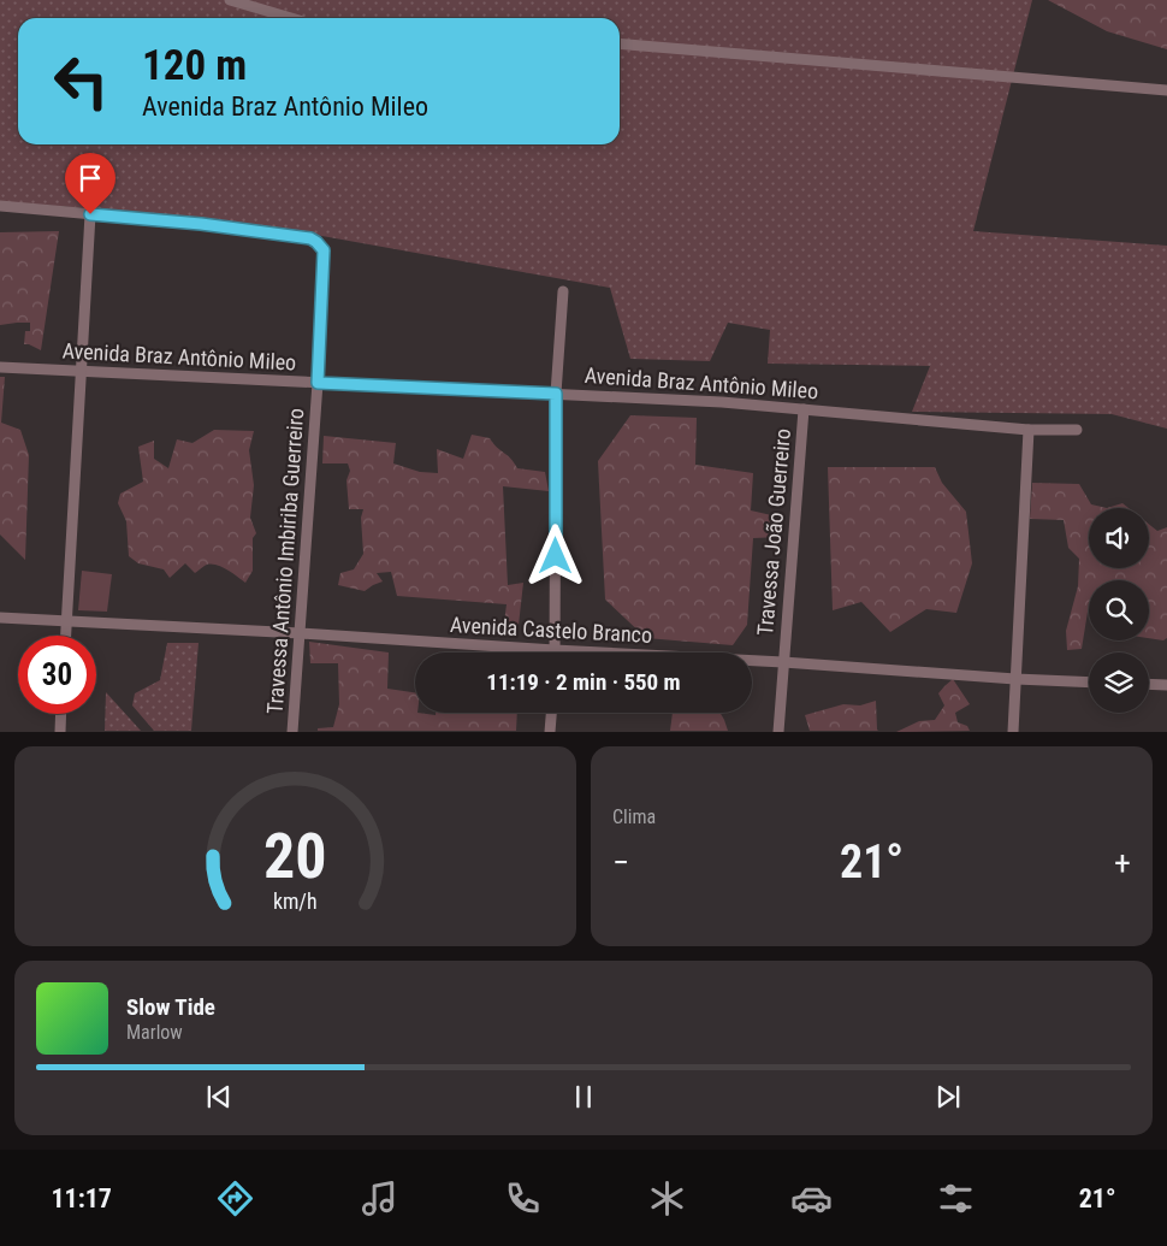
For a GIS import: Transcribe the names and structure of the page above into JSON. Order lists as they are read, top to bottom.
{
  "streets": {
    "street": [
      "Avenida Braz Antônio Mileo",
      "Travessa João Guerreiro",
      "Travessa Antônio Imbiriba Guerreiro",
      "Avenida Castelo Branco"
    ]
  },
  "crossings": [
    ["Avenida Braz Antônio Mileo", "Travessa João Guerreiro"],
    ["Avenida Braz Antônio Mileo", "Travessa Antônio Imbiriba Guerreiro"],
    ["Travessa João Guerreiro", "Avenida Castelo Branco"],
    ["Travessa Antônio Imbiriba Guerreiro", "Avenida Castelo Branco"]
  ],
  "page": {
    "turn": ["120 m", "Avenida Braz Antônio Mileo"],
    "limit": "30",
    "trip": "11:19 · 2 min · 550 m",
    "tile": "Clima",
    "heat": ["−", "21°", "+"],
    "song": ["Slow Tide", "Marlow"],
    "tabs": ["11:17", "21°"],
    "gauge": ["20", "km/h"]
  }
}
